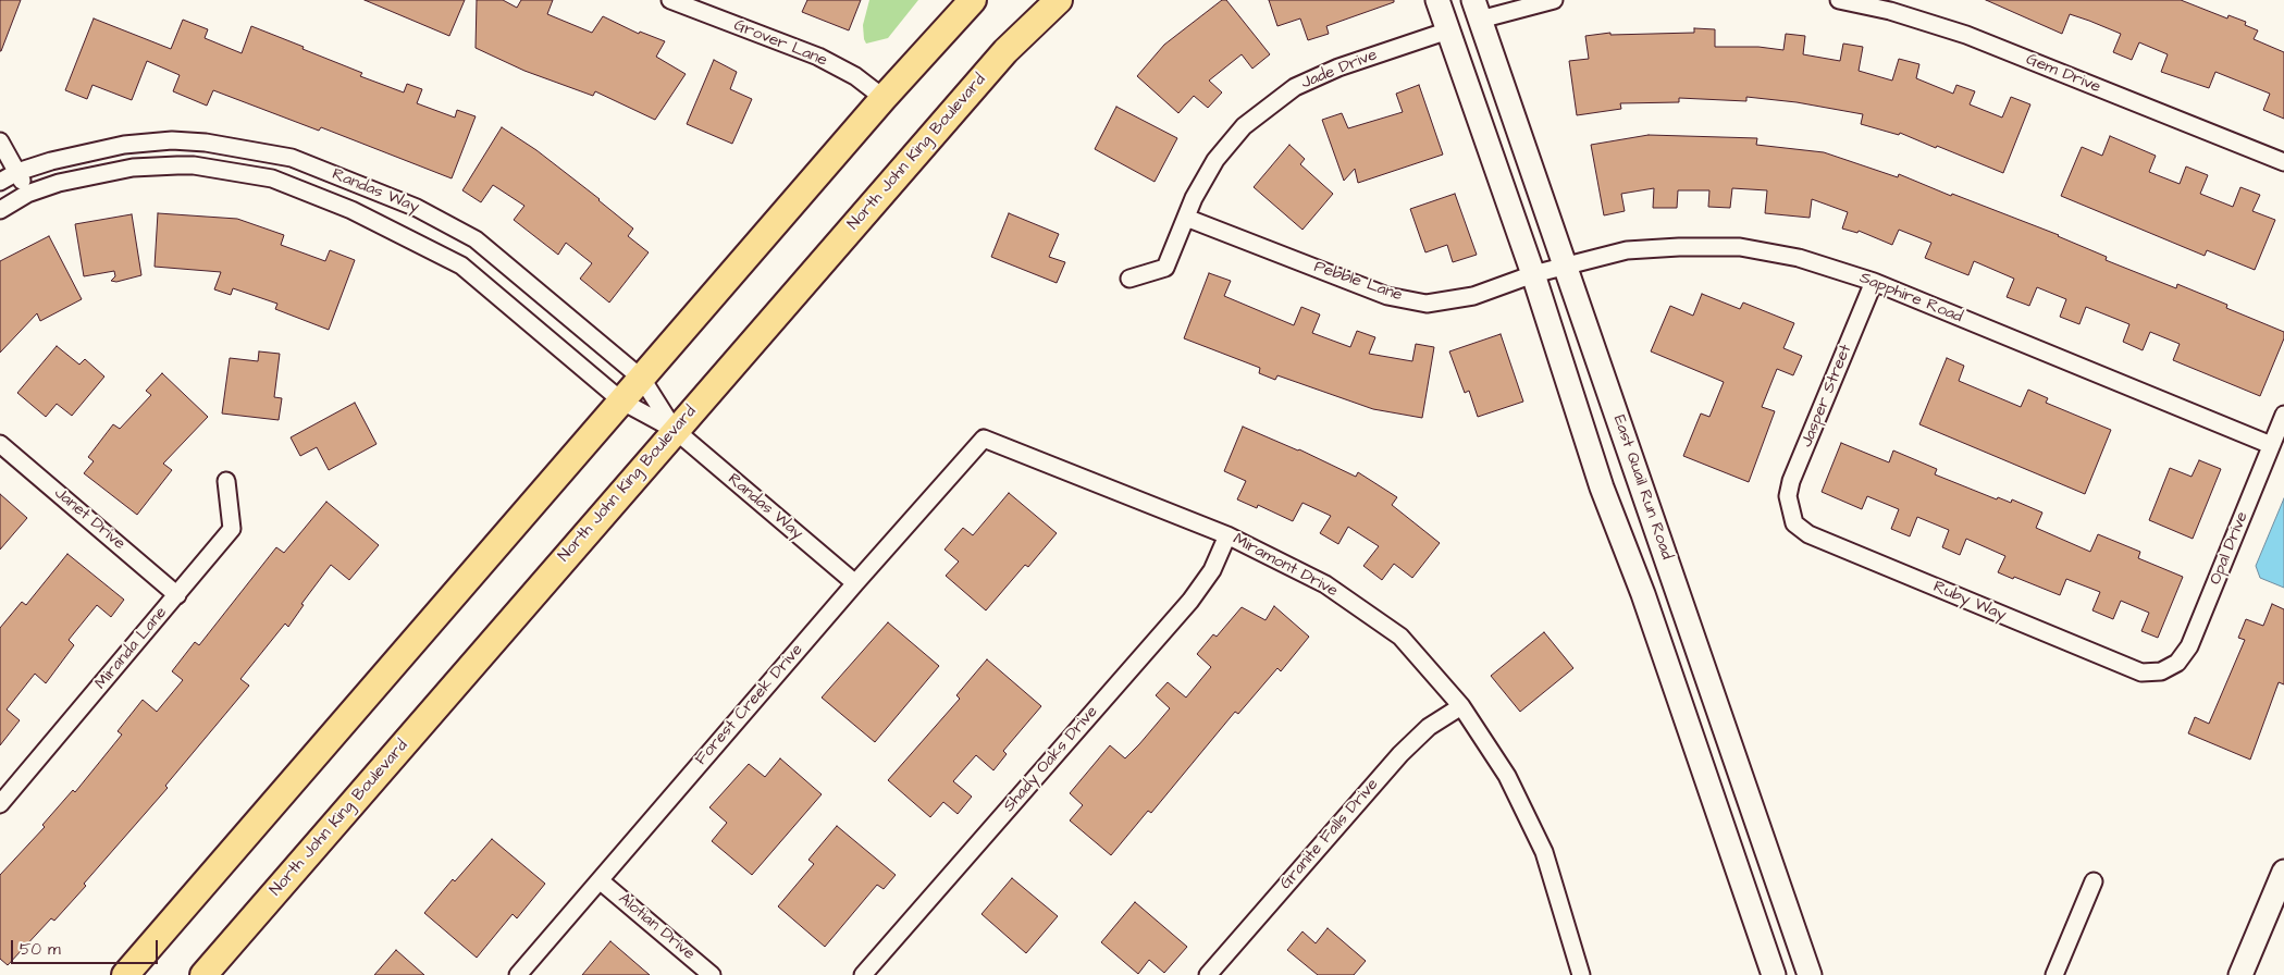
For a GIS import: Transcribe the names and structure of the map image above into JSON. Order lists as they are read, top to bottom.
{
  "streets": {
    "main road": ["North John King Boulevard"],
    "street": [
      "Grover Lane",
      "Jade Drive",
      "Gem Drive",
      "Randas Way",
      "Pebble Lane",
      "Sapphire Road",
      "Jasper Street",
      "East Quail Run Road",
      "Janet Drive",
      "Opal Drive",
      "Miramont Drive",
      "Ruby Way",
      "Miranda Lane",
      "Forest Creek Drive",
      "Shady Oaks Drive",
      "Granite Falls Drive",
      "Alotian Drive"
    ]
  },
  "crossings": [
    ["Jade Drive", "Pebble Lane"],
    ["North John King Boulevard", "Randas Way"],
    ["Randas Way", "Forest Creek Drive"],
    ["Pebble Lane", "Sapphire Road"],
    ["Sapphire Road", "Jasper Street"],
    ["Sapphire Road", "East Quail Run Road"],
    ["Sapphire Road", "Opal Drive"],
    ["Jasper Street", "Ruby Way"],
    ["Janet Drive", "Miranda Lane"],
    ["Opal Drive", "Ruby Way"],
    ["Miramont Drive", "Forest Creek Drive"],
    ["Miramont Drive", "Shady Oaks Drive"],
    ["Miramont Drive", "Granite Falls Drive"],
    ["Forest Creek Drive", "Alotian Drive"]
  ],
  "scale_bar": "50 m"
}
